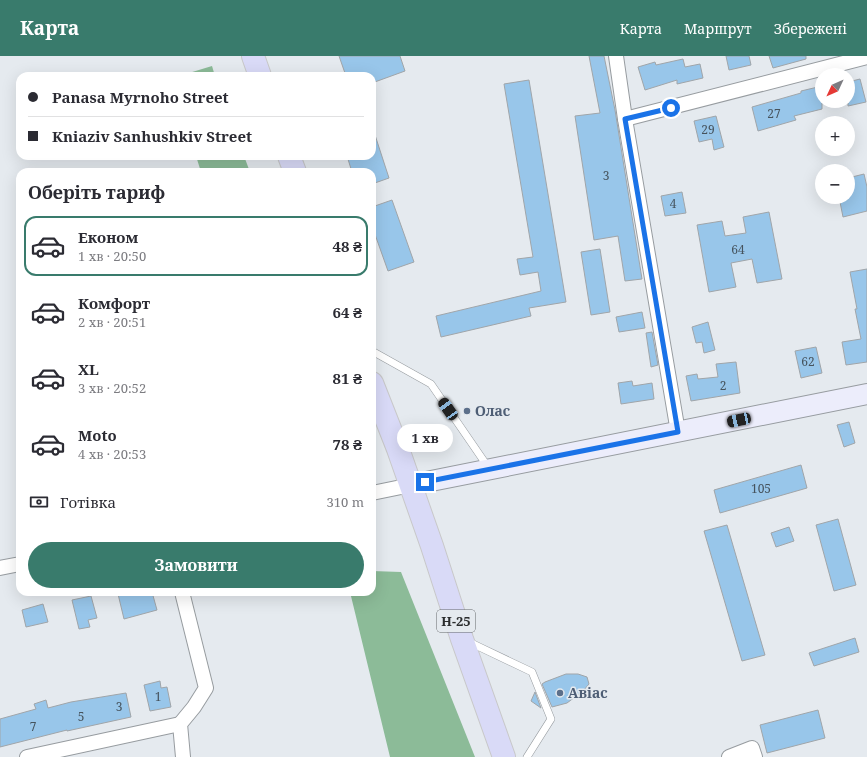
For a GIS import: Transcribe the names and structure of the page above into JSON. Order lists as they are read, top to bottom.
{
  "streets": {
    "main road": ["Н-25"]
  },
  "places": ["Олас", "Авіас"],
  "house_numbers": [
    "27",
    "29",
    "3",
    "4",
    "64",
    "62",
    "2",
    "105",
    "1",
    "3",
    "5",
    "7"
  ],
  "north": "bottom left",
  "page": {
    "header": "Карта",
    "nav": ["Карта", "Маршрут", "Збережені"],
    "map_buttons": ["+", "−"],
    "banner": ["Panasa Myrnoho Street", "Kniaziv Sanhushkiv Street"],
    "heading": "Оберіть тариф",
    "list": [
      {
        "name": "Економ",
        "note": "1 хв · 20:50",
        "value": "48 ₴"
      },
      {
        "name": "Комфорт",
        "note": "2 хв · 20:51",
        "value": "64 ₴"
      },
      {
        "name": "XL",
        "note": "3 хв · 20:52",
        "value": "81 ₴"
      },
      {
        "name": "Moto",
        "note": "4 хв · 20:53",
        "value": "78 ₴"
      }
    ],
    "bubble": "1 хв",
    "pay": ["Готівка", "310 m"],
    "buttons": "Замовити"
  }
}
